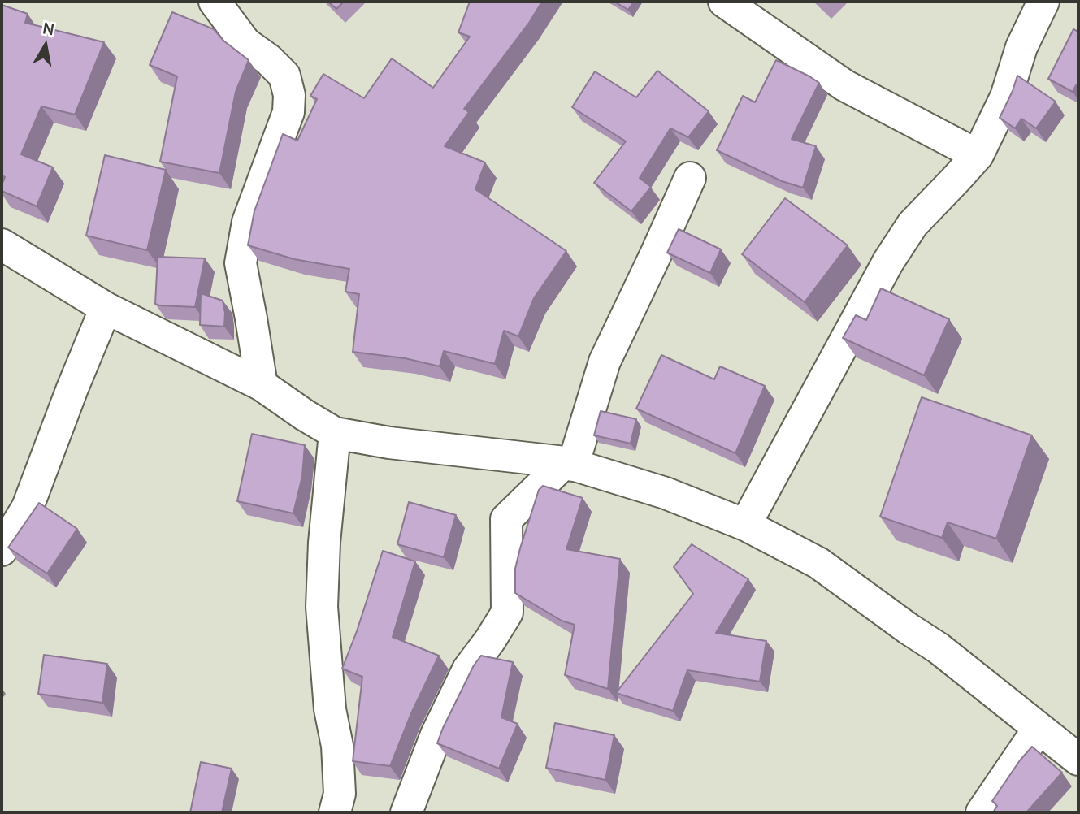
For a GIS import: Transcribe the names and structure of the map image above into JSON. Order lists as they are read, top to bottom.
{
  "north": "top"
}
